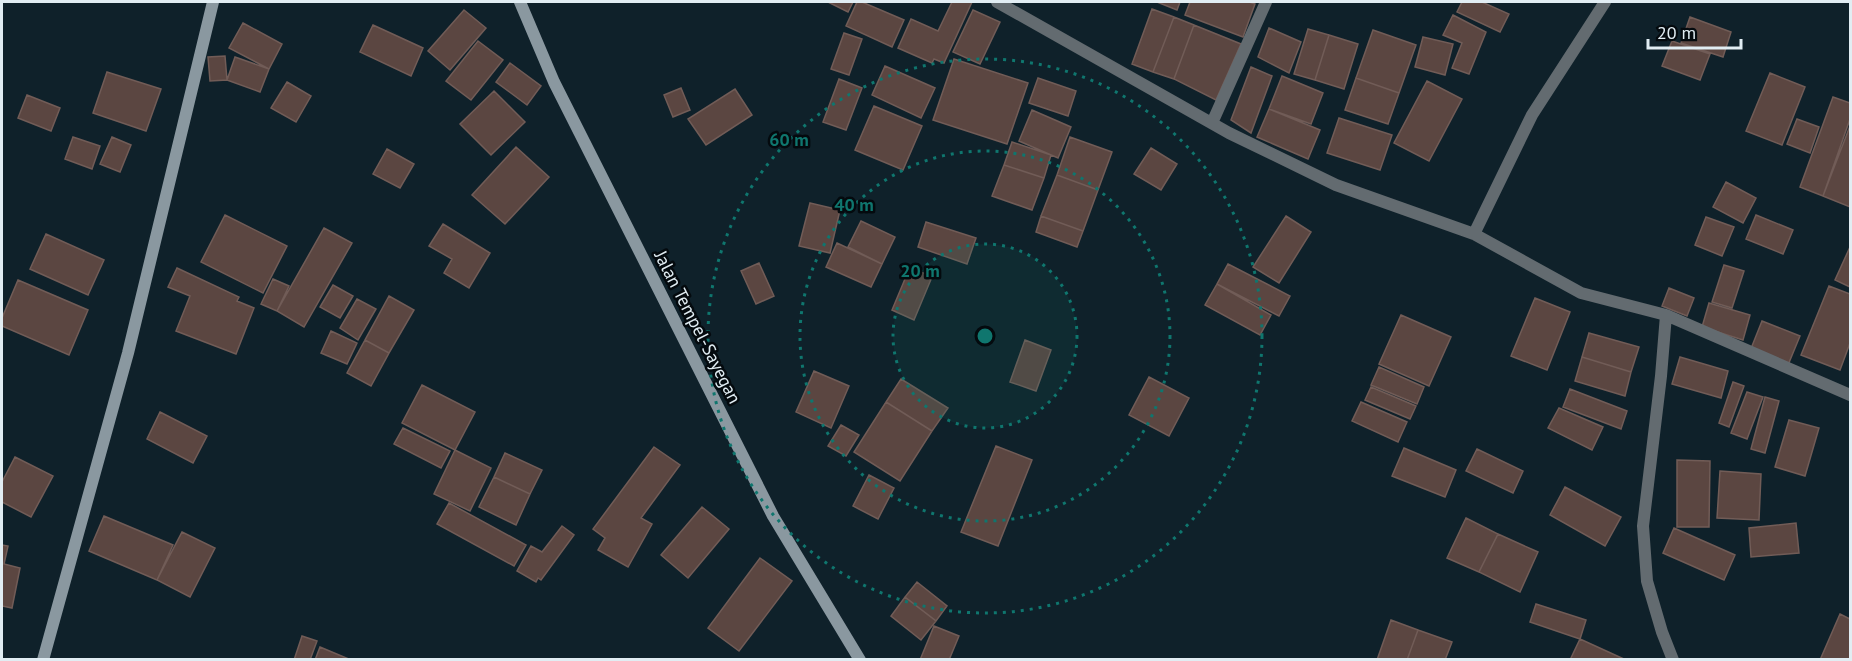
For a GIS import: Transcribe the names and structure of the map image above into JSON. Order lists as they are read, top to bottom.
{
  "streets": {
    "main road": ["Jalan Tempel-Sayegan"]
  },
  "scale_bar": "20 m",
  "rings": ["60 m", "40 m", "20 m"]
}
